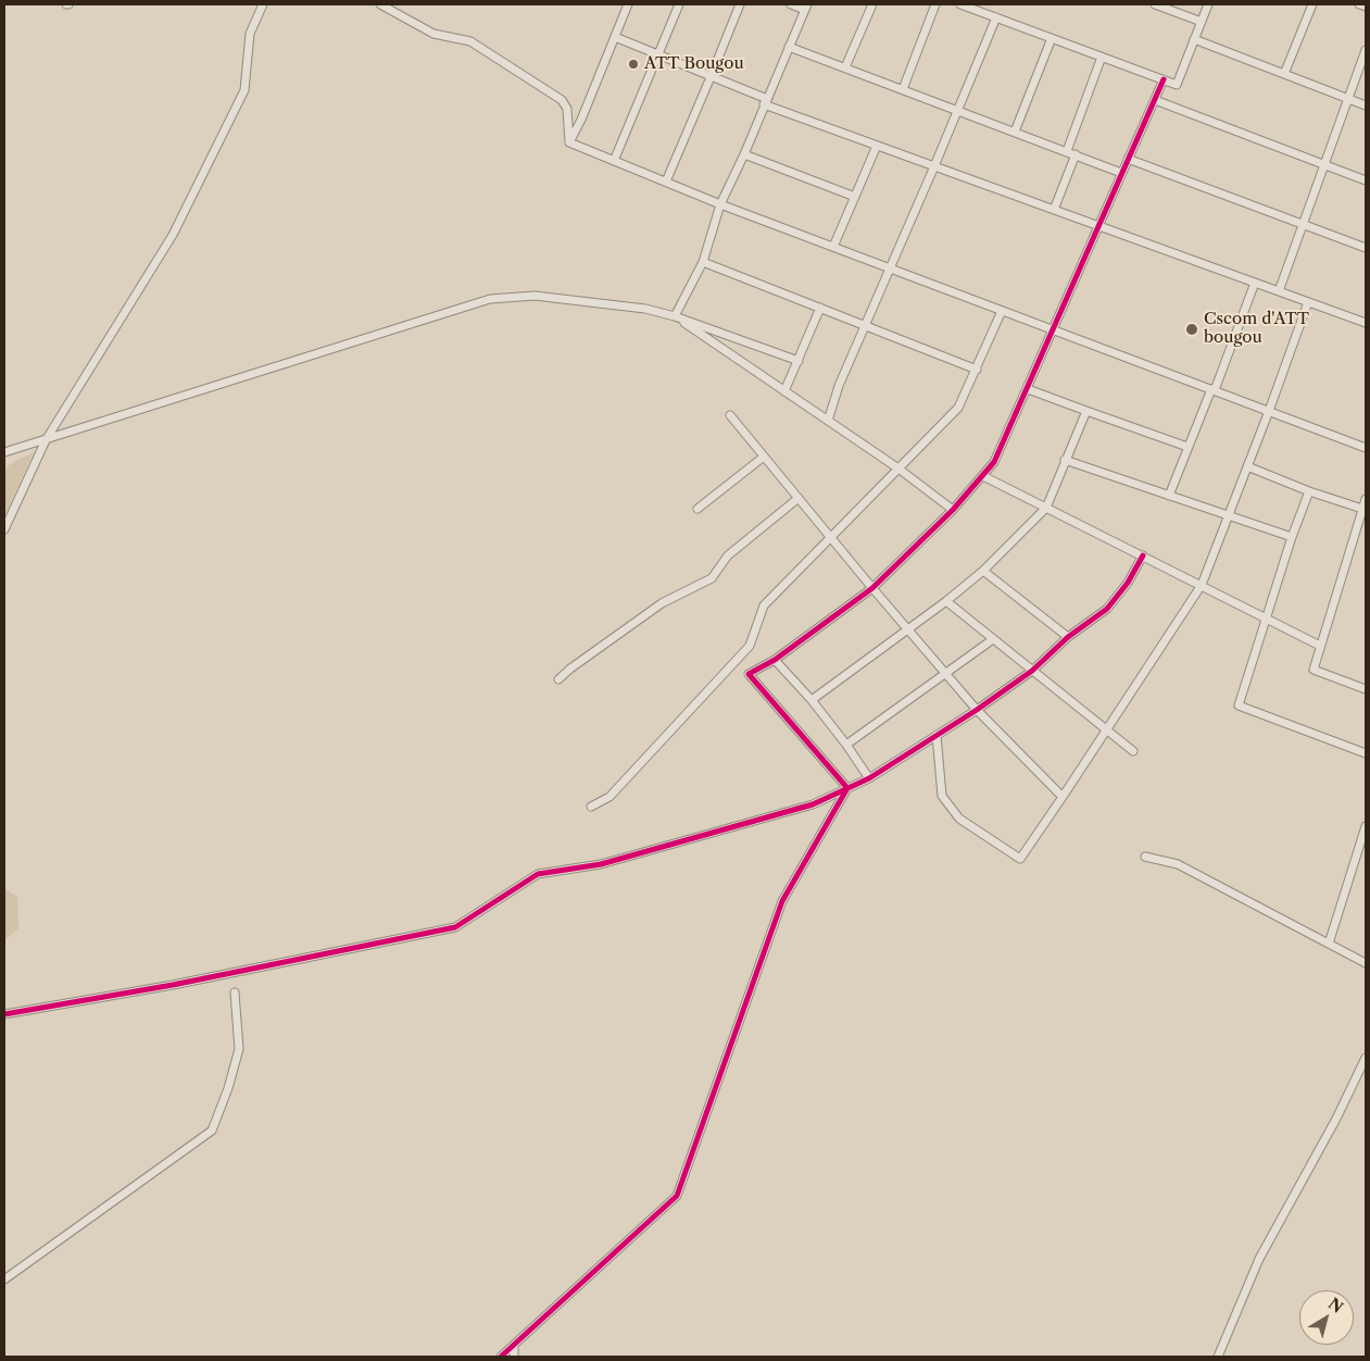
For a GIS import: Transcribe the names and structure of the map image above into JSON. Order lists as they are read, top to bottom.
{
  "places": ["ATT Bougou", "Cscom d'ATT bougou"],
  "north": "top right"
}
